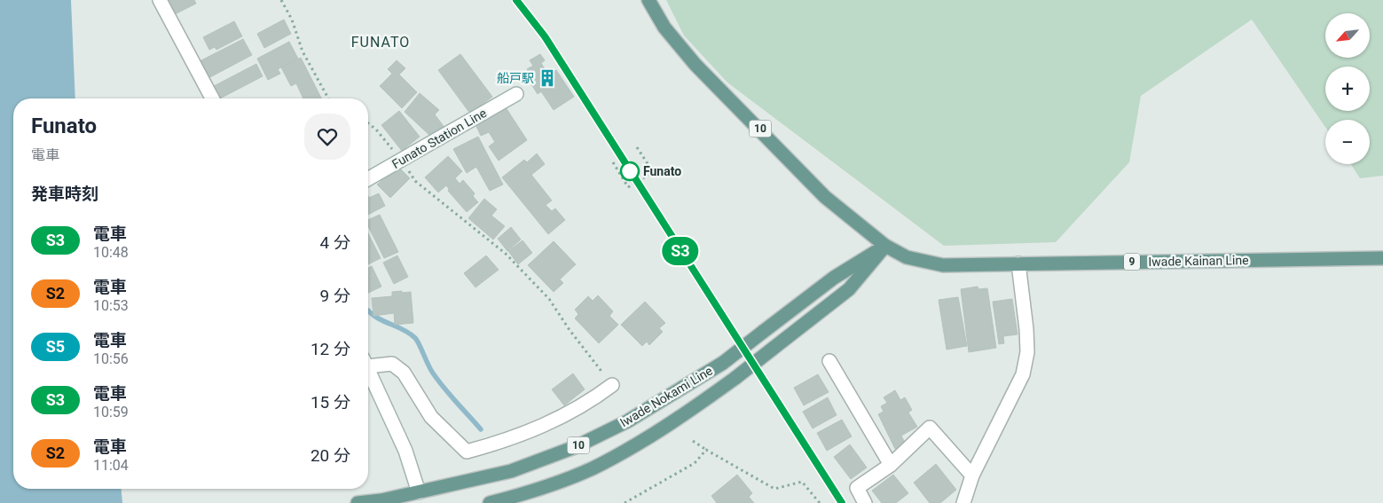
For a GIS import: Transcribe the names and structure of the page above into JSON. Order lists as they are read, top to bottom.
{
  "streets": {
    "main road": [
      "10",
      "Iwade Kainan Line",
      "9",
      "Iwade Nokami Line"
    ],
    "street": ["Funato Station Line"]
  },
  "crossings": [
    ["10", "Iwade Kainan Line"],
    ["10", "Iwade Nokami Line"],
    ["Iwade Kainan Line", "Iwade Nokami Line"]
  ],
  "districts": ["FUNATO"],
  "places": {
    "building": ["船戸駅"],
    "other": ["Funato"]
  },
  "north": "bottom left",
  "page": {
    "on_map": "S3",
    "map_buttons": ["+", "−"],
    "heading": [
      ["Funato", "電車"],
      "発車時刻"
    ],
    "list": [
      {
        "mark": "S3",
        "name": "電車",
        "note": "10:48",
        "value": "4 分"
      },
      {
        "mark": "S2",
        "name": "電車",
        "note": "10:53",
        "value": "9 分"
      },
      {
        "mark": "S5",
        "name": "電車",
        "note": "10:56",
        "value": "12 分"
      },
      {
        "mark": "S3",
        "name": "電車",
        "note": "10:59",
        "value": "15 分"
      },
      {
        "mark": "S2",
        "name": "電車",
        "note": "11:04",
        "value": "20 分"
      }
    ]
  }
}
